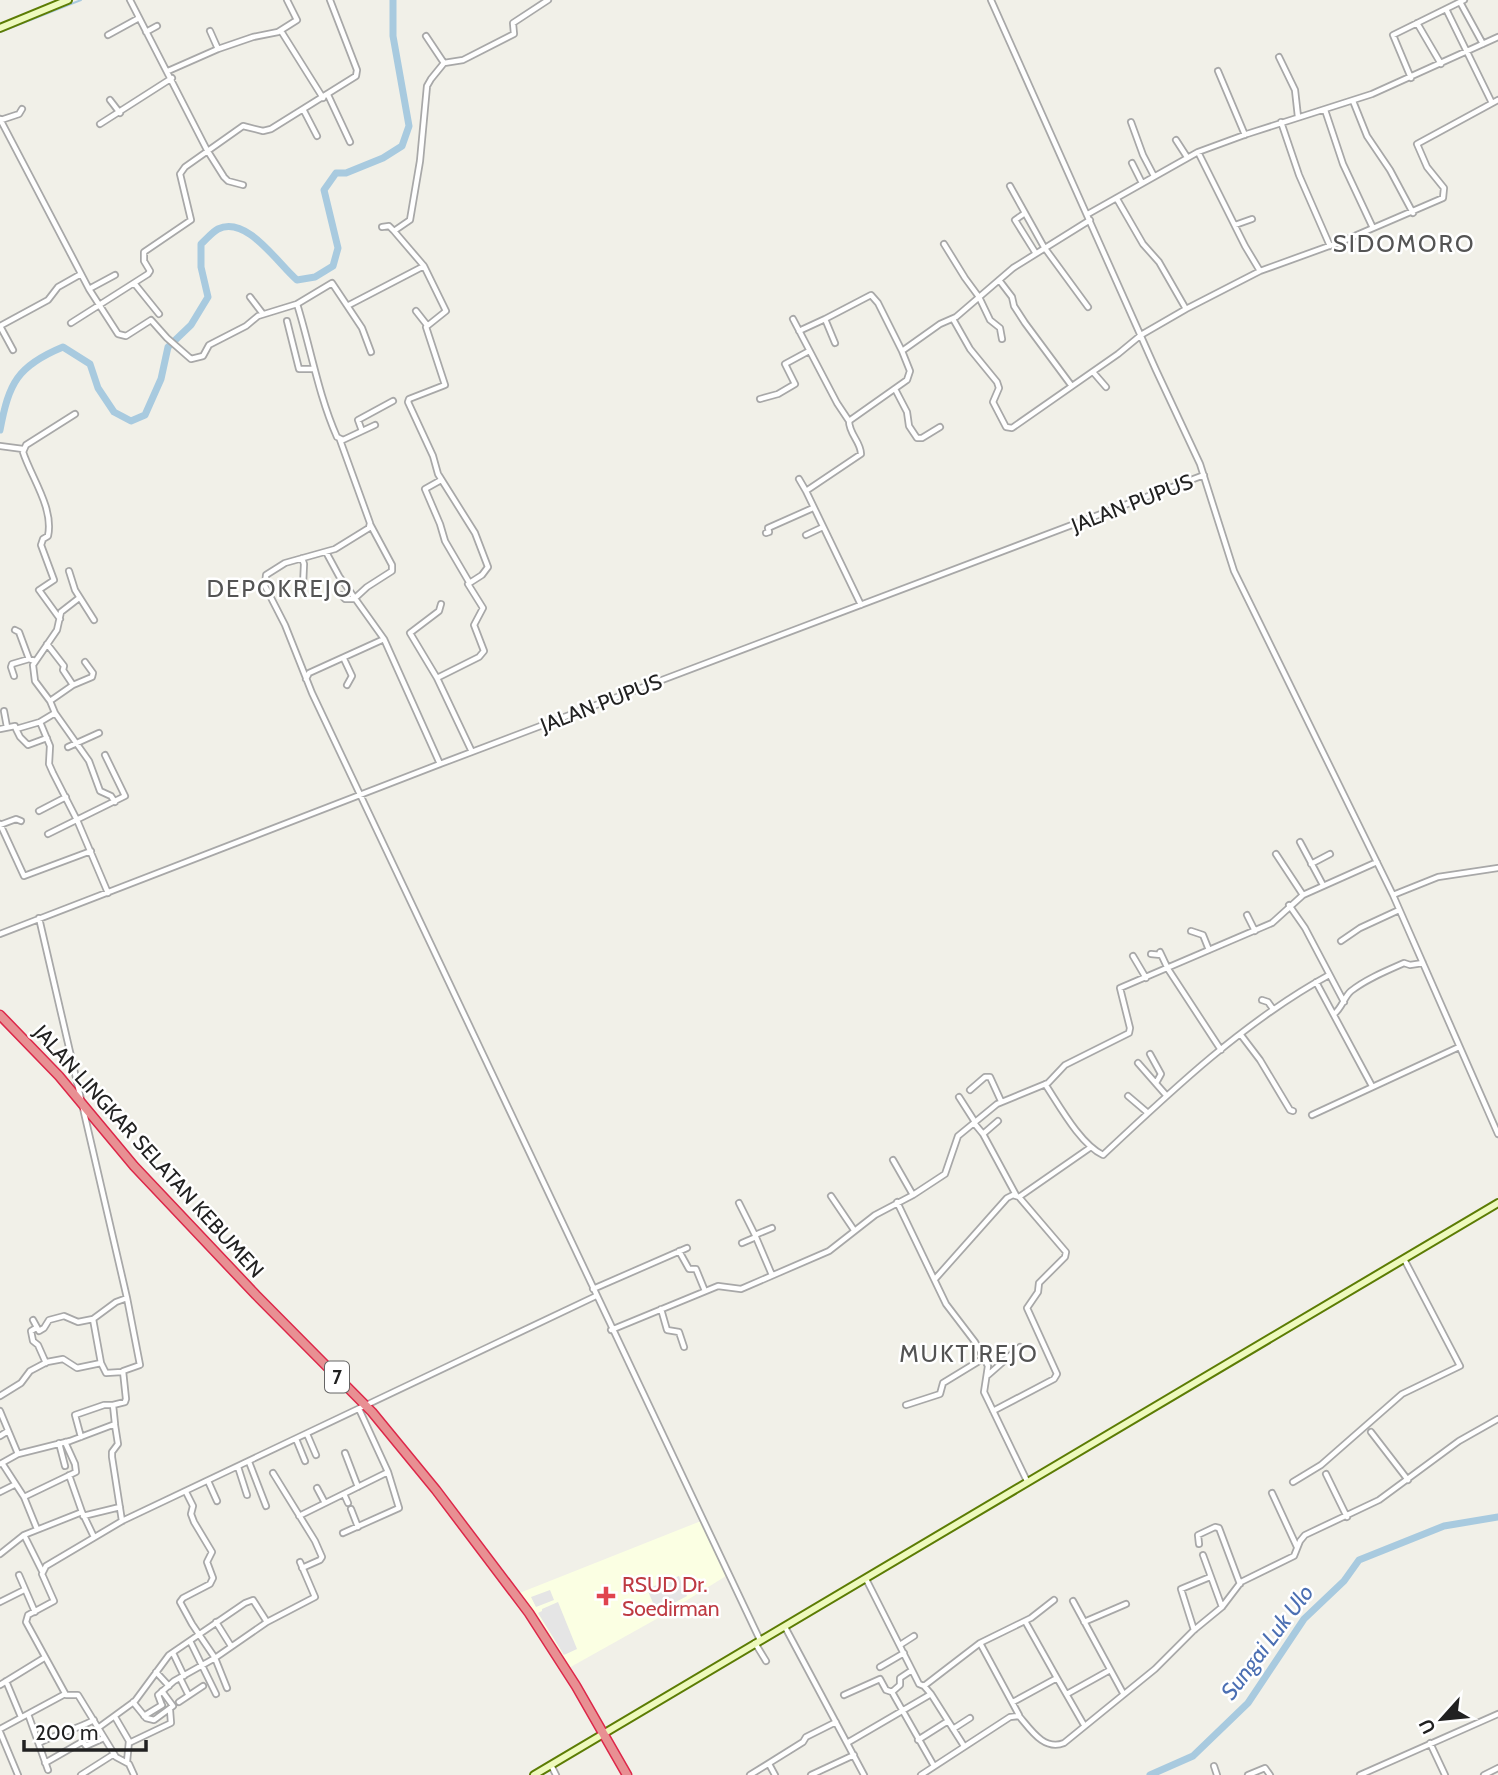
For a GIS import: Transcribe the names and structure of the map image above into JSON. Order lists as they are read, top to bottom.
{
  "streets": {
    "highway": ["JALAN LINGKAR SELATAN KEBUMEN", "7"],
    "street": ["JALAN PUPUS"]
  },
  "districts": ["SIDOMORO", "DEPOKREJO", "MUKTIREJO"],
  "water": ["Sungai Luk Ulo"],
  "places": {
    "health": ["RSUD Dr. Soedirman"]
  },
  "scale_bar": "200 m",
  "north": "bottom left"
}
